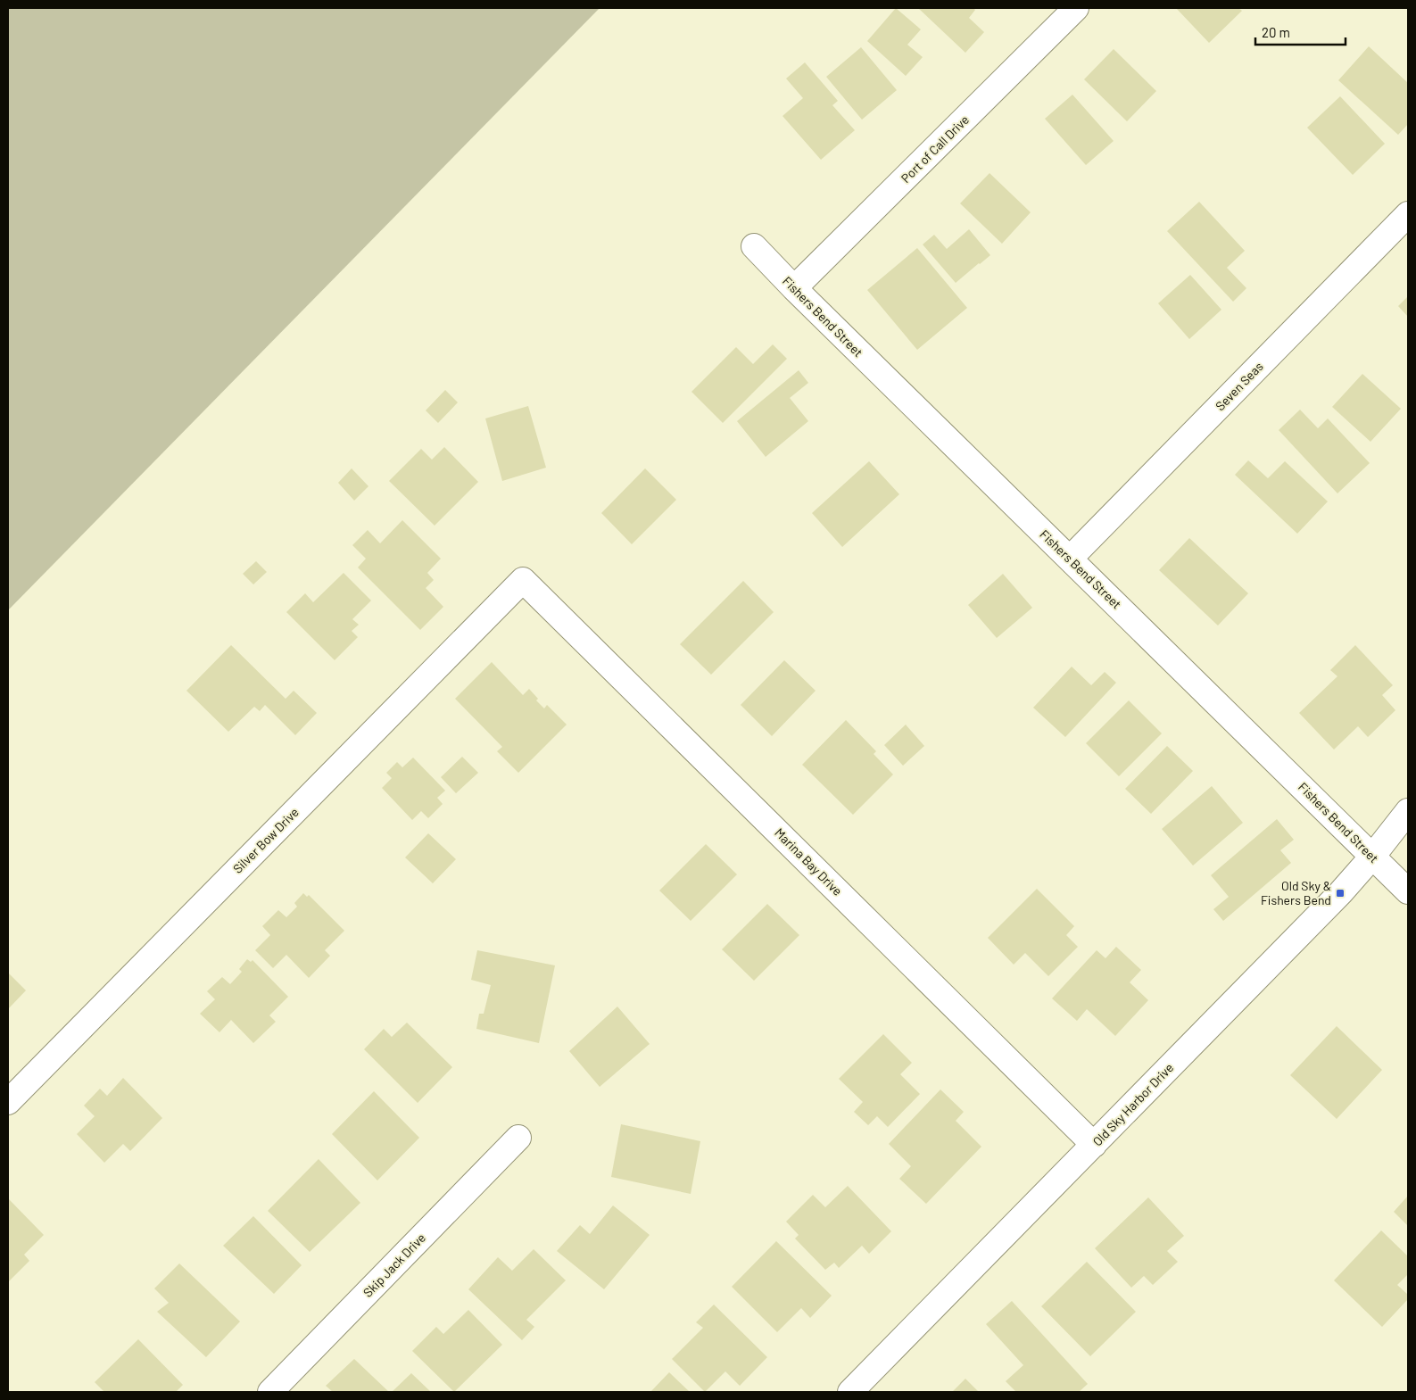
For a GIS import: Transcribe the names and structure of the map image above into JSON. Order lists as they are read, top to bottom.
{
  "streets": {
    "street": [
      "Port of Call Drive",
      "Fishers Bend Street",
      "Seven Seas",
      "Silver Bow Drive",
      "Marina Bay Drive",
      "Old Sky Harbor Drive",
      "Skip Jack Drive"
    ]
  },
  "crossings": [
    ["Port of Call Drive", "Fishers Bend Street"],
    ["Fishers Bend Street", "Seven Seas"],
    ["Fishers Bend Street", "Old Sky Harbor Drive"],
    ["Silver Bow Drive", "Marina Bay Drive"],
    ["Marina Bay Drive", "Old Sky Harbor Drive"]
  ],
  "places": {
    "transit": ["Old Sky & Fishers Bend"]
  },
  "scale_bar": "20 m"
}
